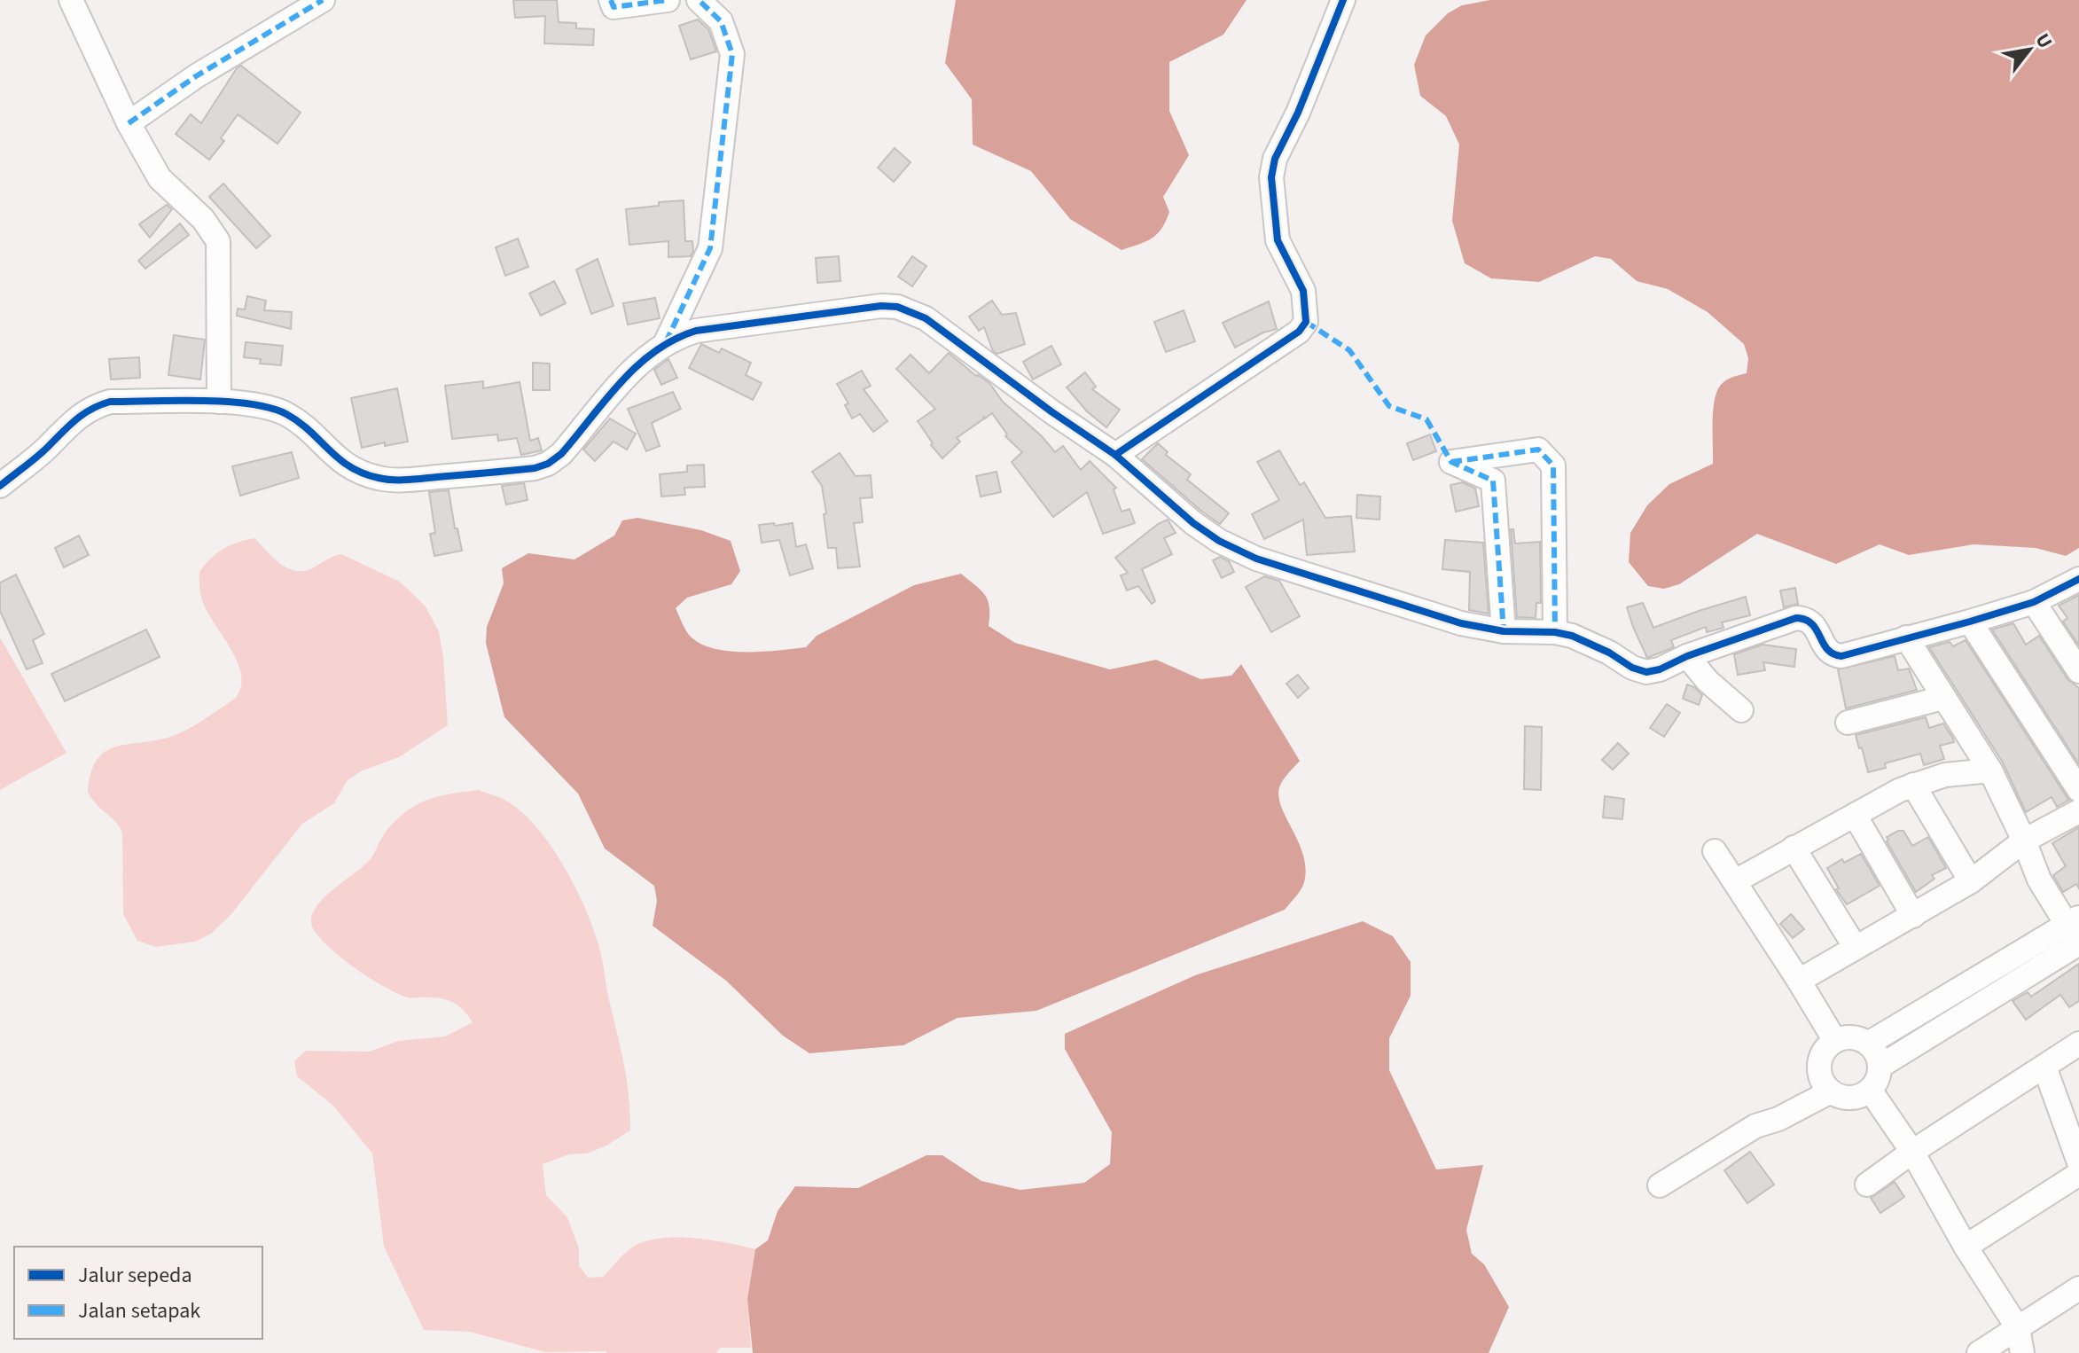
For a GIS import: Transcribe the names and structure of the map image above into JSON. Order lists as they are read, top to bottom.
{
  "legend": ["Jalur sepeda", "Jalan setapak"],
  "north": "top right"
}
